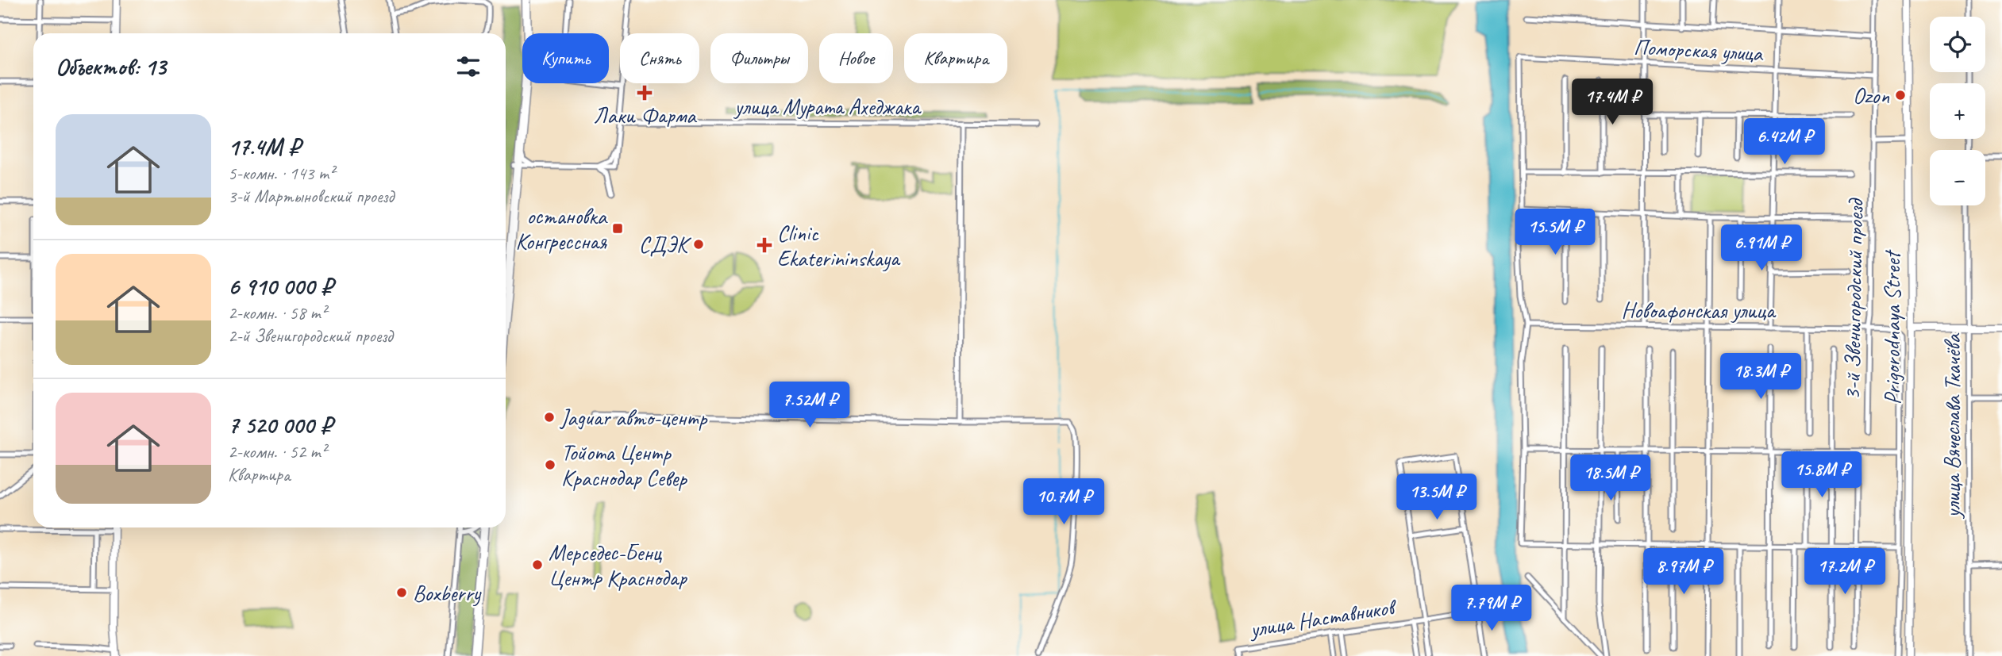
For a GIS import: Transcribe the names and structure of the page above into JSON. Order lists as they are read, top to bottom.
{
  "streets": {
    "street": [
      "Поморская улица",
      "улица Мурата Ахеджака",
      "3-й Звенигородский проезд",
      "Новоафонская улица",
      "Prigorodnaya Street",
      "улица Вячеслава Ткачёва",
      "улица Наставников"
    ]
  },
  "crossings": [
    ["Поморская улица", "3-й Звенигородский проезд"],
    ["3-й Звенигородский проезд", "Новоафонская улица"]
  ],
  "places": {
    "health": ["Лаки Фарма", "Clinic Ekaterininskaya"],
    "other": [
      "Ozon",
      "СДЭК",
      "Jaguar авто-центр",
      "Тойота Центр Краснодар Север",
      "Мерседес-Бенц Центр Краснодар",
      "Boxberry"
    ],
    "transit": ["остановка Конгрессная"]
  },
  "page": {
    "map_buttons": ["+", "−"],
    "chip": [
      "Купить",
      "Снять",
      "Фильтры",
      "Новое",
      "Квартира"
    ],
    "heading": "Объектов: 13",
    "price": [
      "17.4M ₽",
      "6.42M ₽",
      "15.5M ₽",
      "6.91M ₽",
      "18.3M ₽",
      "7.52M ₽",
      "15.8M ₽",
      "18.5M ₽",
      "13.5M ₽",
      "10.7M ₽",
      "8.97M ₽",
      "17.2M ₽",
      "7.79M ₽"
    ],
    "list": [
      {
        "name": "17.4M ₽",
        "note": "5-комн. · 143 m² · 3-й Мартыновский проезд"
      },
      {
        "name": "6 910 000 ₽",
        "note": "2-комн. · 58 m² · 2-й Звенигородский проезд"
      },
      {
        "name": "7 520 000 ₽",
        "note": "2-комн. · 52 m² · Квартира"
      }
    ]
  }
}
